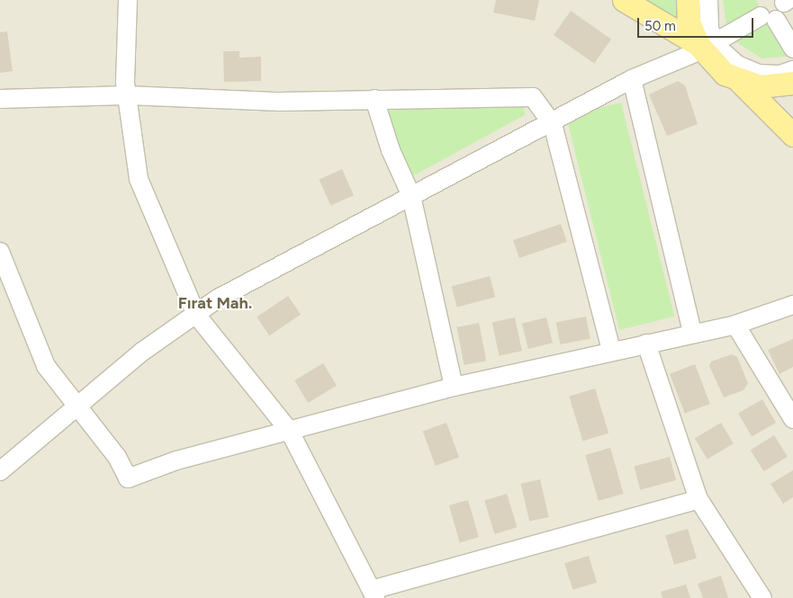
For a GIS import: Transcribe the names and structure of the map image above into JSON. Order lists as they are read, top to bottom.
{
  "districts": ["Fırat Mah."],
  "scale_bar": "50 m"
}
